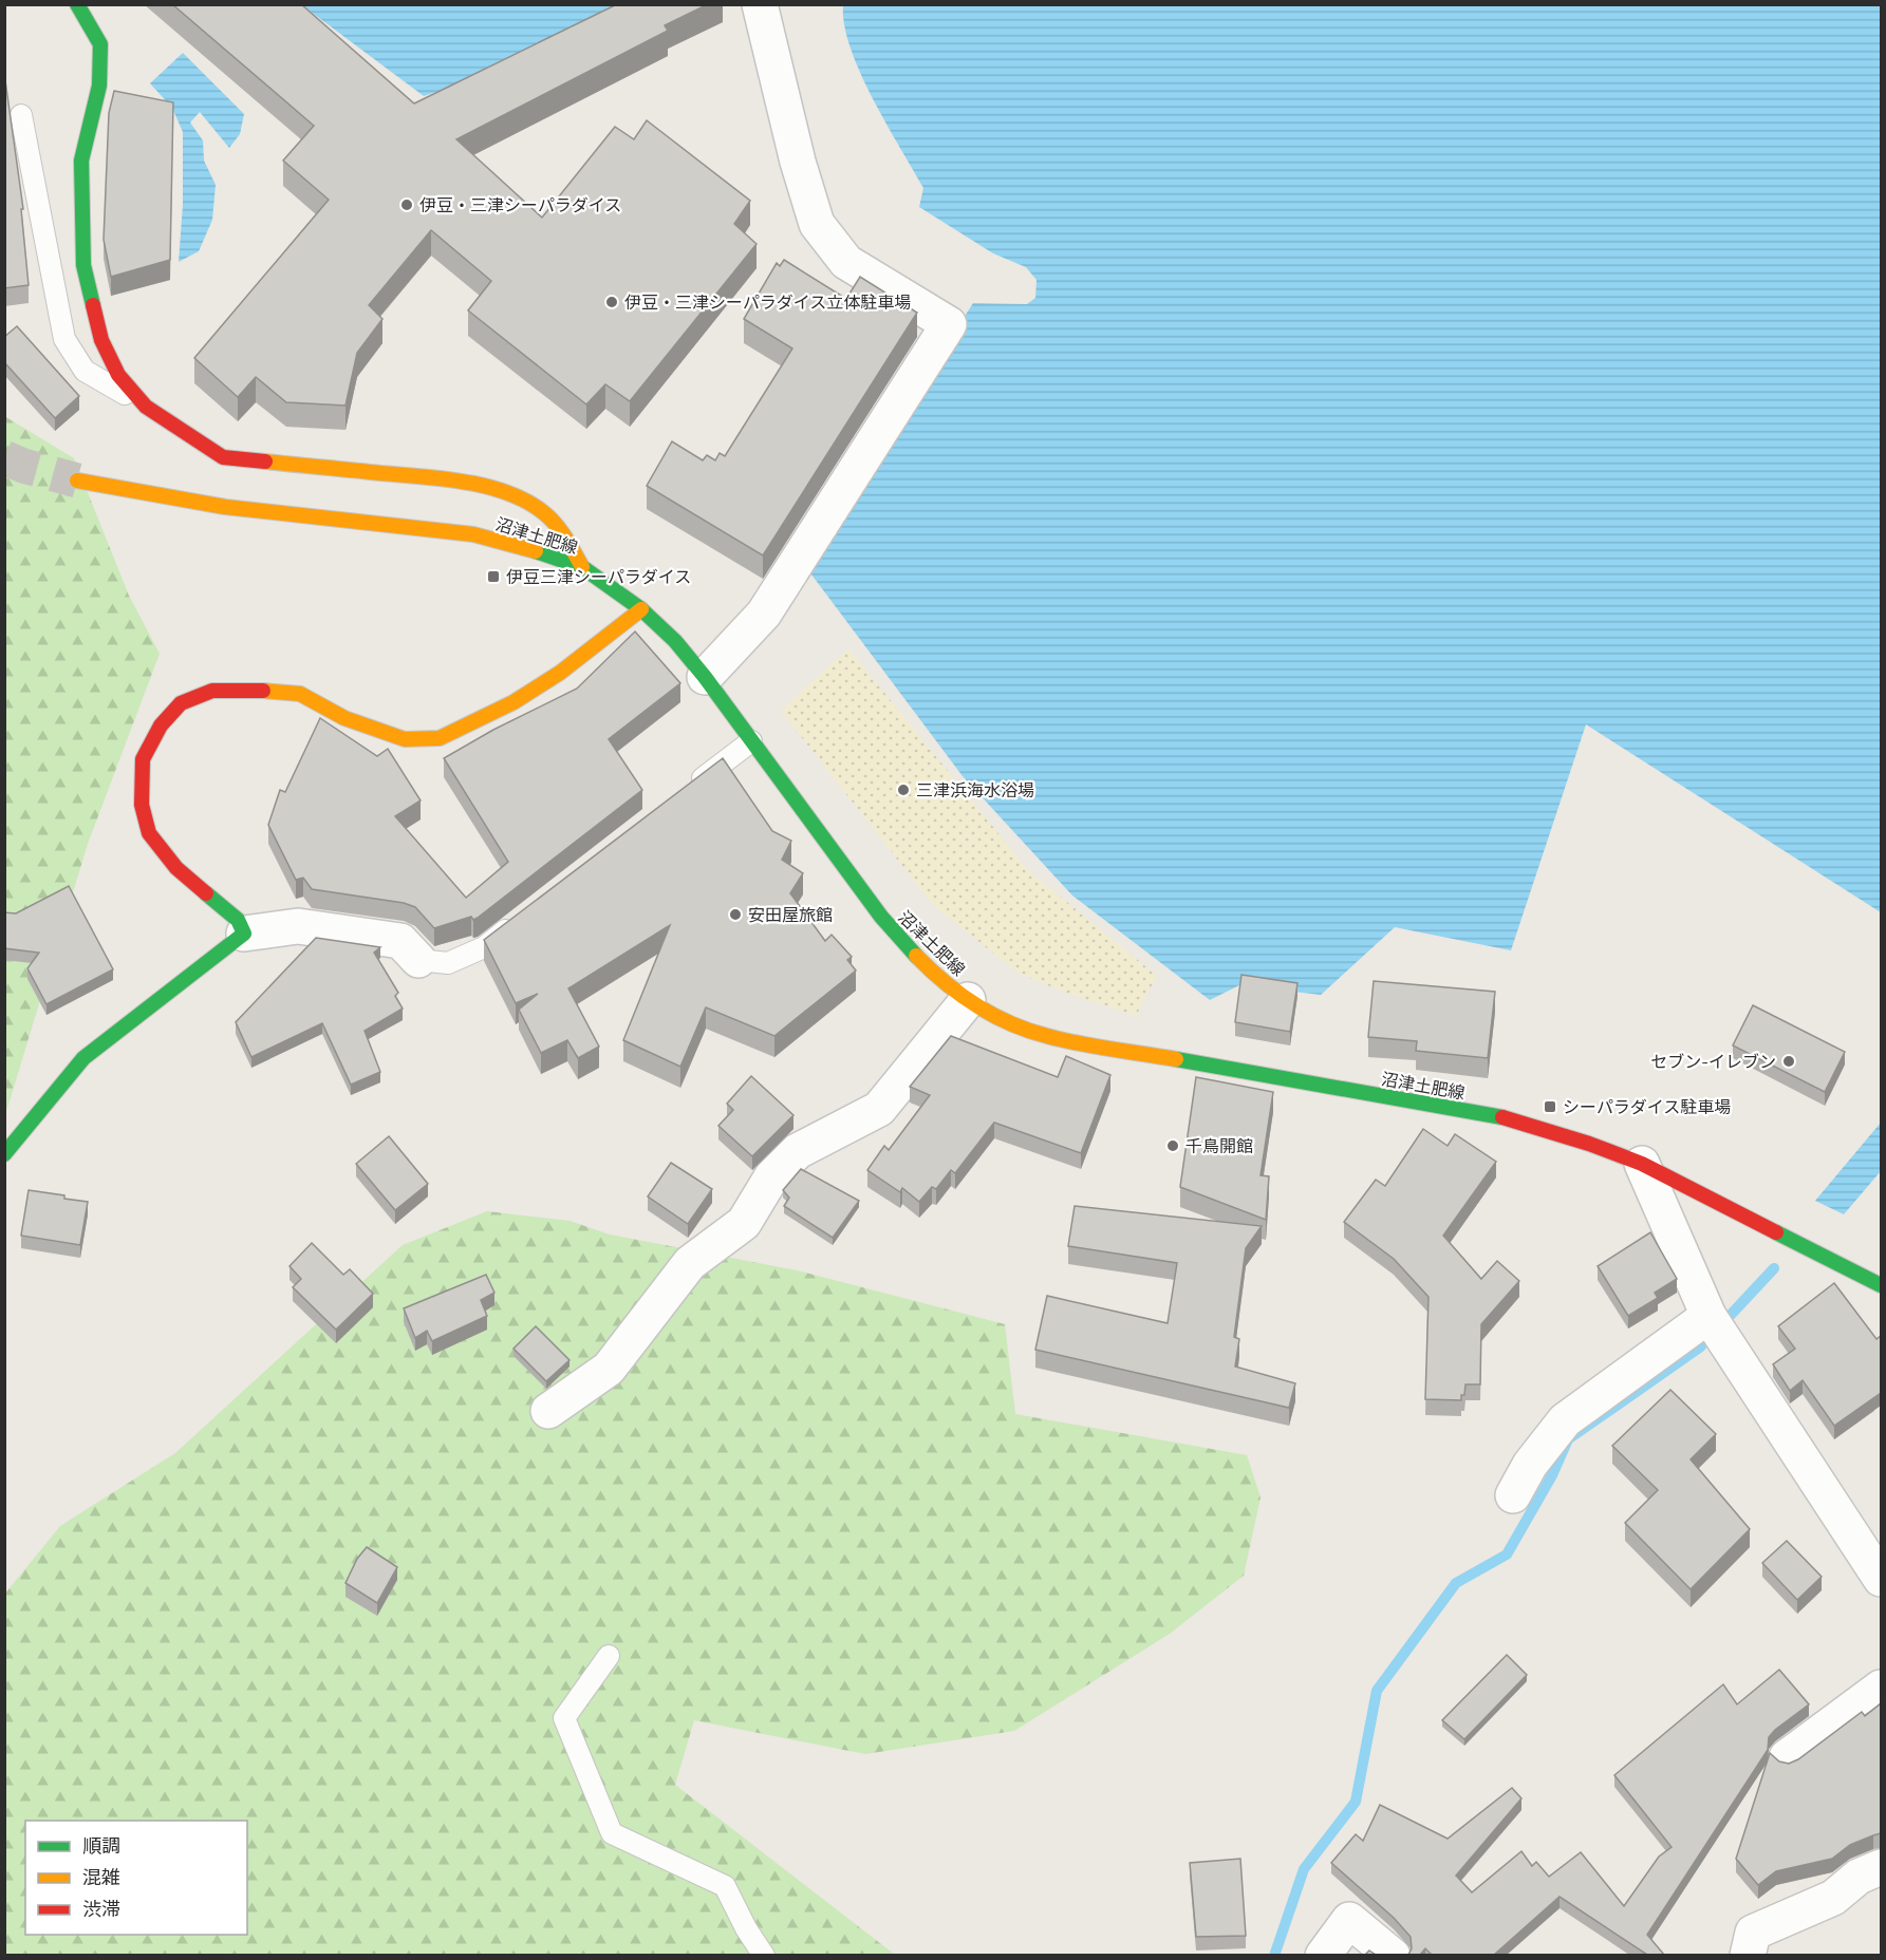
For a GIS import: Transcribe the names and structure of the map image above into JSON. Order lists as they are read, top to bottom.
{
  "streets": {
    "main road": ["沼津土肥線"]
  },
  "places": {
    "other": [
      "伊豆・三津シーパラダイス",
      "伊豆・三津シーパラダイス立体駐車場",
      "三津浜海水浴場",
      "安田屋旅館",
      "セブン-イレブン",
      "千鳥開館"
    ],
    "transit": ["伊豆三津シーパラダイス", "シーパラダイス駐車場"]
  },
  "legend": ["順調", "混雑", "渋滞"]
}
